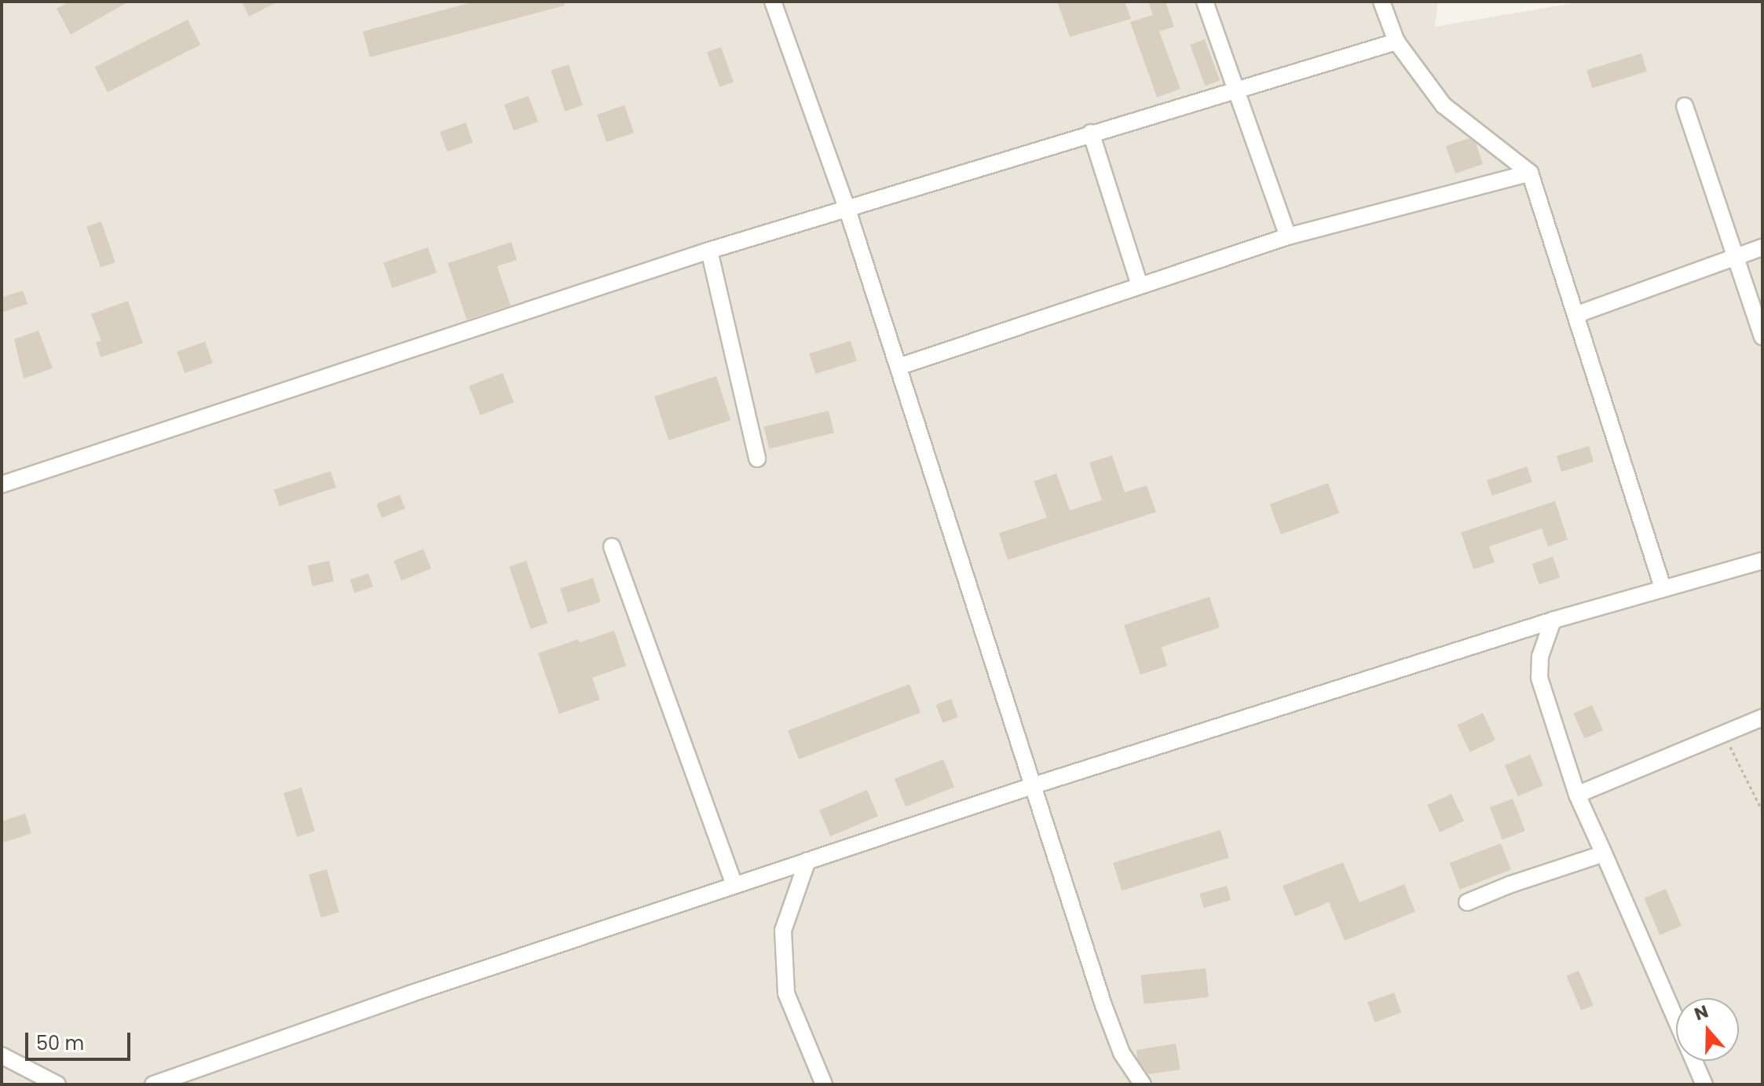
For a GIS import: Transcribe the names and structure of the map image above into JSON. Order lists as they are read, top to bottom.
{
  "scale_bar": "50 m",
  "north": "top"
}
